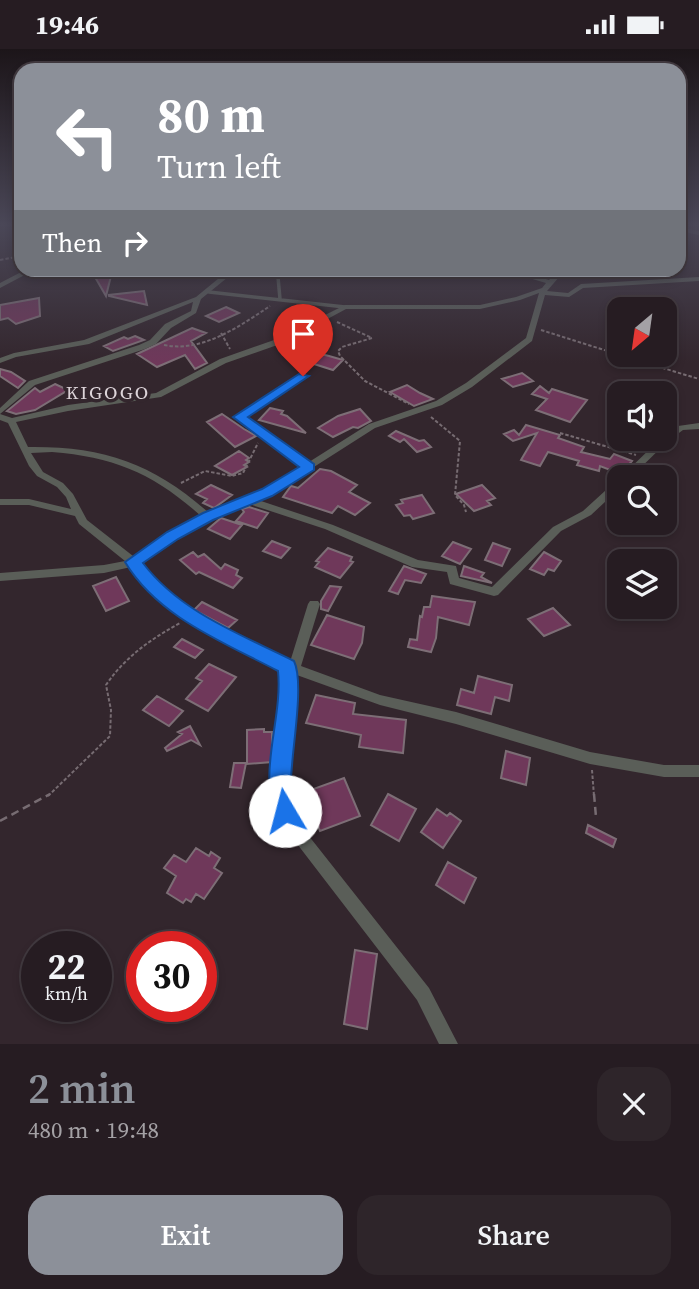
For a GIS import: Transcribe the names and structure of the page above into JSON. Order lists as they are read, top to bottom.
{
  "districts": ["KIGOGO"],
  "north": "bottom left",
  "page": {
    "status": "19:46",
    "turn": ["80 m", "Turn left"],
    "then": "Then",
    "speed": "22 km/h",
    "limit": "30",
    "heading": ["2 min", "480 m · 19:48"],
    "buttons": ["Exit", "Share"]
  }
}
